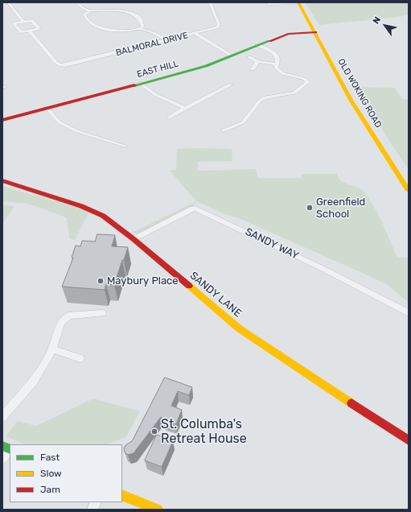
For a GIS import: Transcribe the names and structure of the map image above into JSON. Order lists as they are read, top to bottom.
{
  "streets": {
    "street": [
      "BALMORAL DRIVE",
      "EAST HILL",
      "OLD WOKING ROAD",
      "SANDY WAY",
      "SANDY LANE"
    ]
  },
  "crossings": [
    ["EAST HILL", "OLD WOKING ROAD"],
    ["SANDY WAY", "SANDY LANE"]
  ],
  "places": ["Greenfield School", "Maybury Place", "St. Columba's Retreat House"],
  "legend": ["Fast", "Slow", "Jam"],
  "north": "top left"
}
